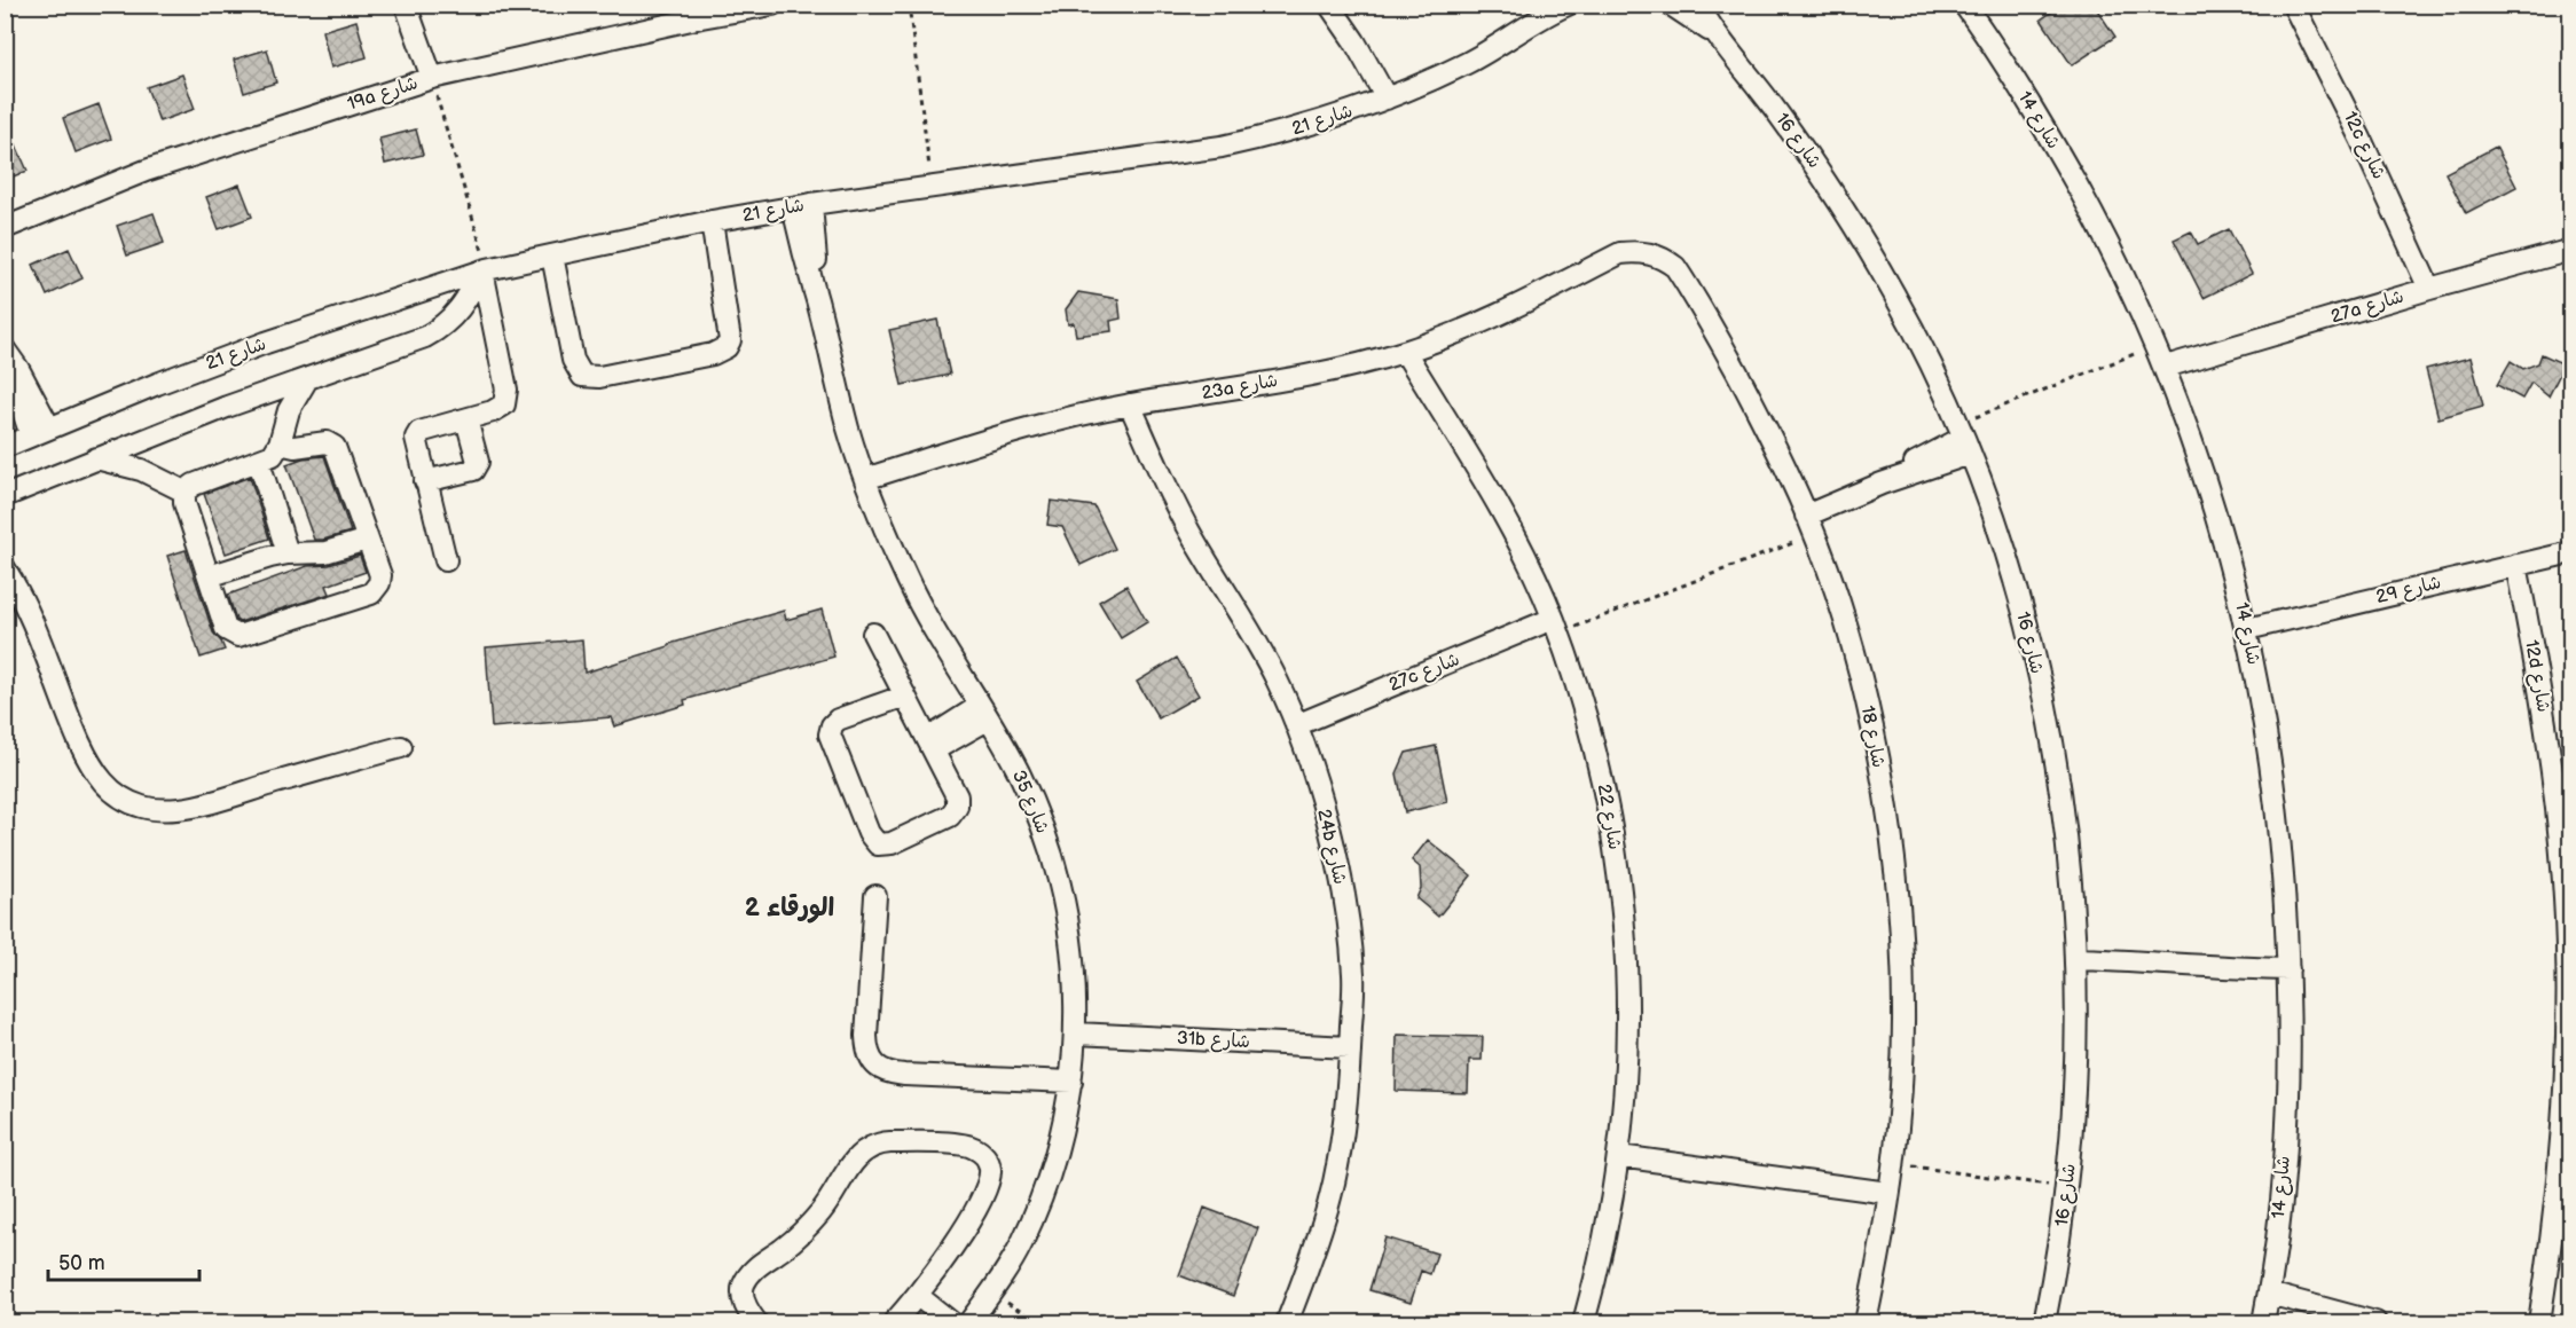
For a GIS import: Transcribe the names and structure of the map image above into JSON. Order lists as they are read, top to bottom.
{
  "streets": {
    "street": [
      "19a شارع",
      "شارع 21",
      "شارع 14",
      "شارع 16",
      "12c شارع",
      "27a شارع",
      "23a شارع",
      "شارع 29",
      "27c شارع",
      "12d شارع",
      "شارع 18",
      "شارع 35",
      "شارع 22",
      "24b شارع",
      "31b شارع"
    ]
  },
  "crossings": [
    ["شارع 21", "شارع 35"],
    ["شارع 14", "27a شارع"],
    ["شارع 14", "شارع 29"],
    ["12c شارع", "27a شارع"],
    ["23a شارع", "شارع 18"],
    ["23a شارع", "شارع 35"],
    ["23a شارع", "شارع 22"],
    ["23a شارع", "24b شارع"],
    ["شارع 29", "12d شارع"],
    ["27c شارع", "شارع 22"],
    ["27c شارع", "24b شارع"],
    ["شارع 35", "31b شارع"],
    ["24b شارع", "31b شارع"]
  ],
  "districts": ["الورقاء 2"],
  "scale_bar": "50 m"
}
